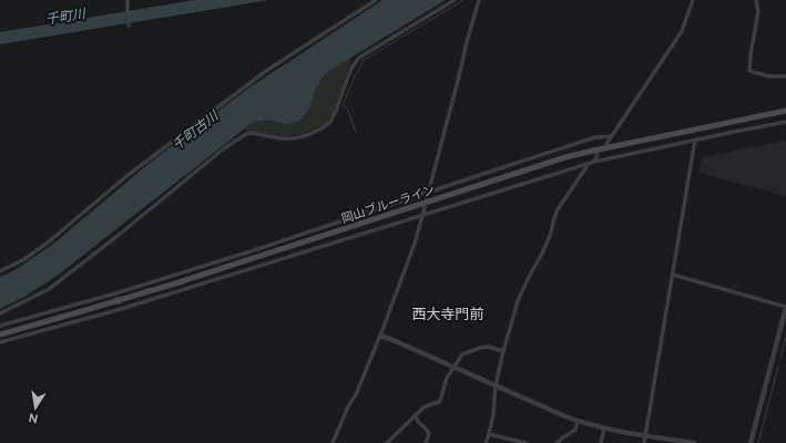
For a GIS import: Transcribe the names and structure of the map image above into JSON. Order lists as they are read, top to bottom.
{
  "streets": {
    "main road": ["岡山ブルーライン"]
  },
  "districts": ["西大寺門前"],
  "water": ["千町川", "千町古川"],
  "north": "bottom"
}
